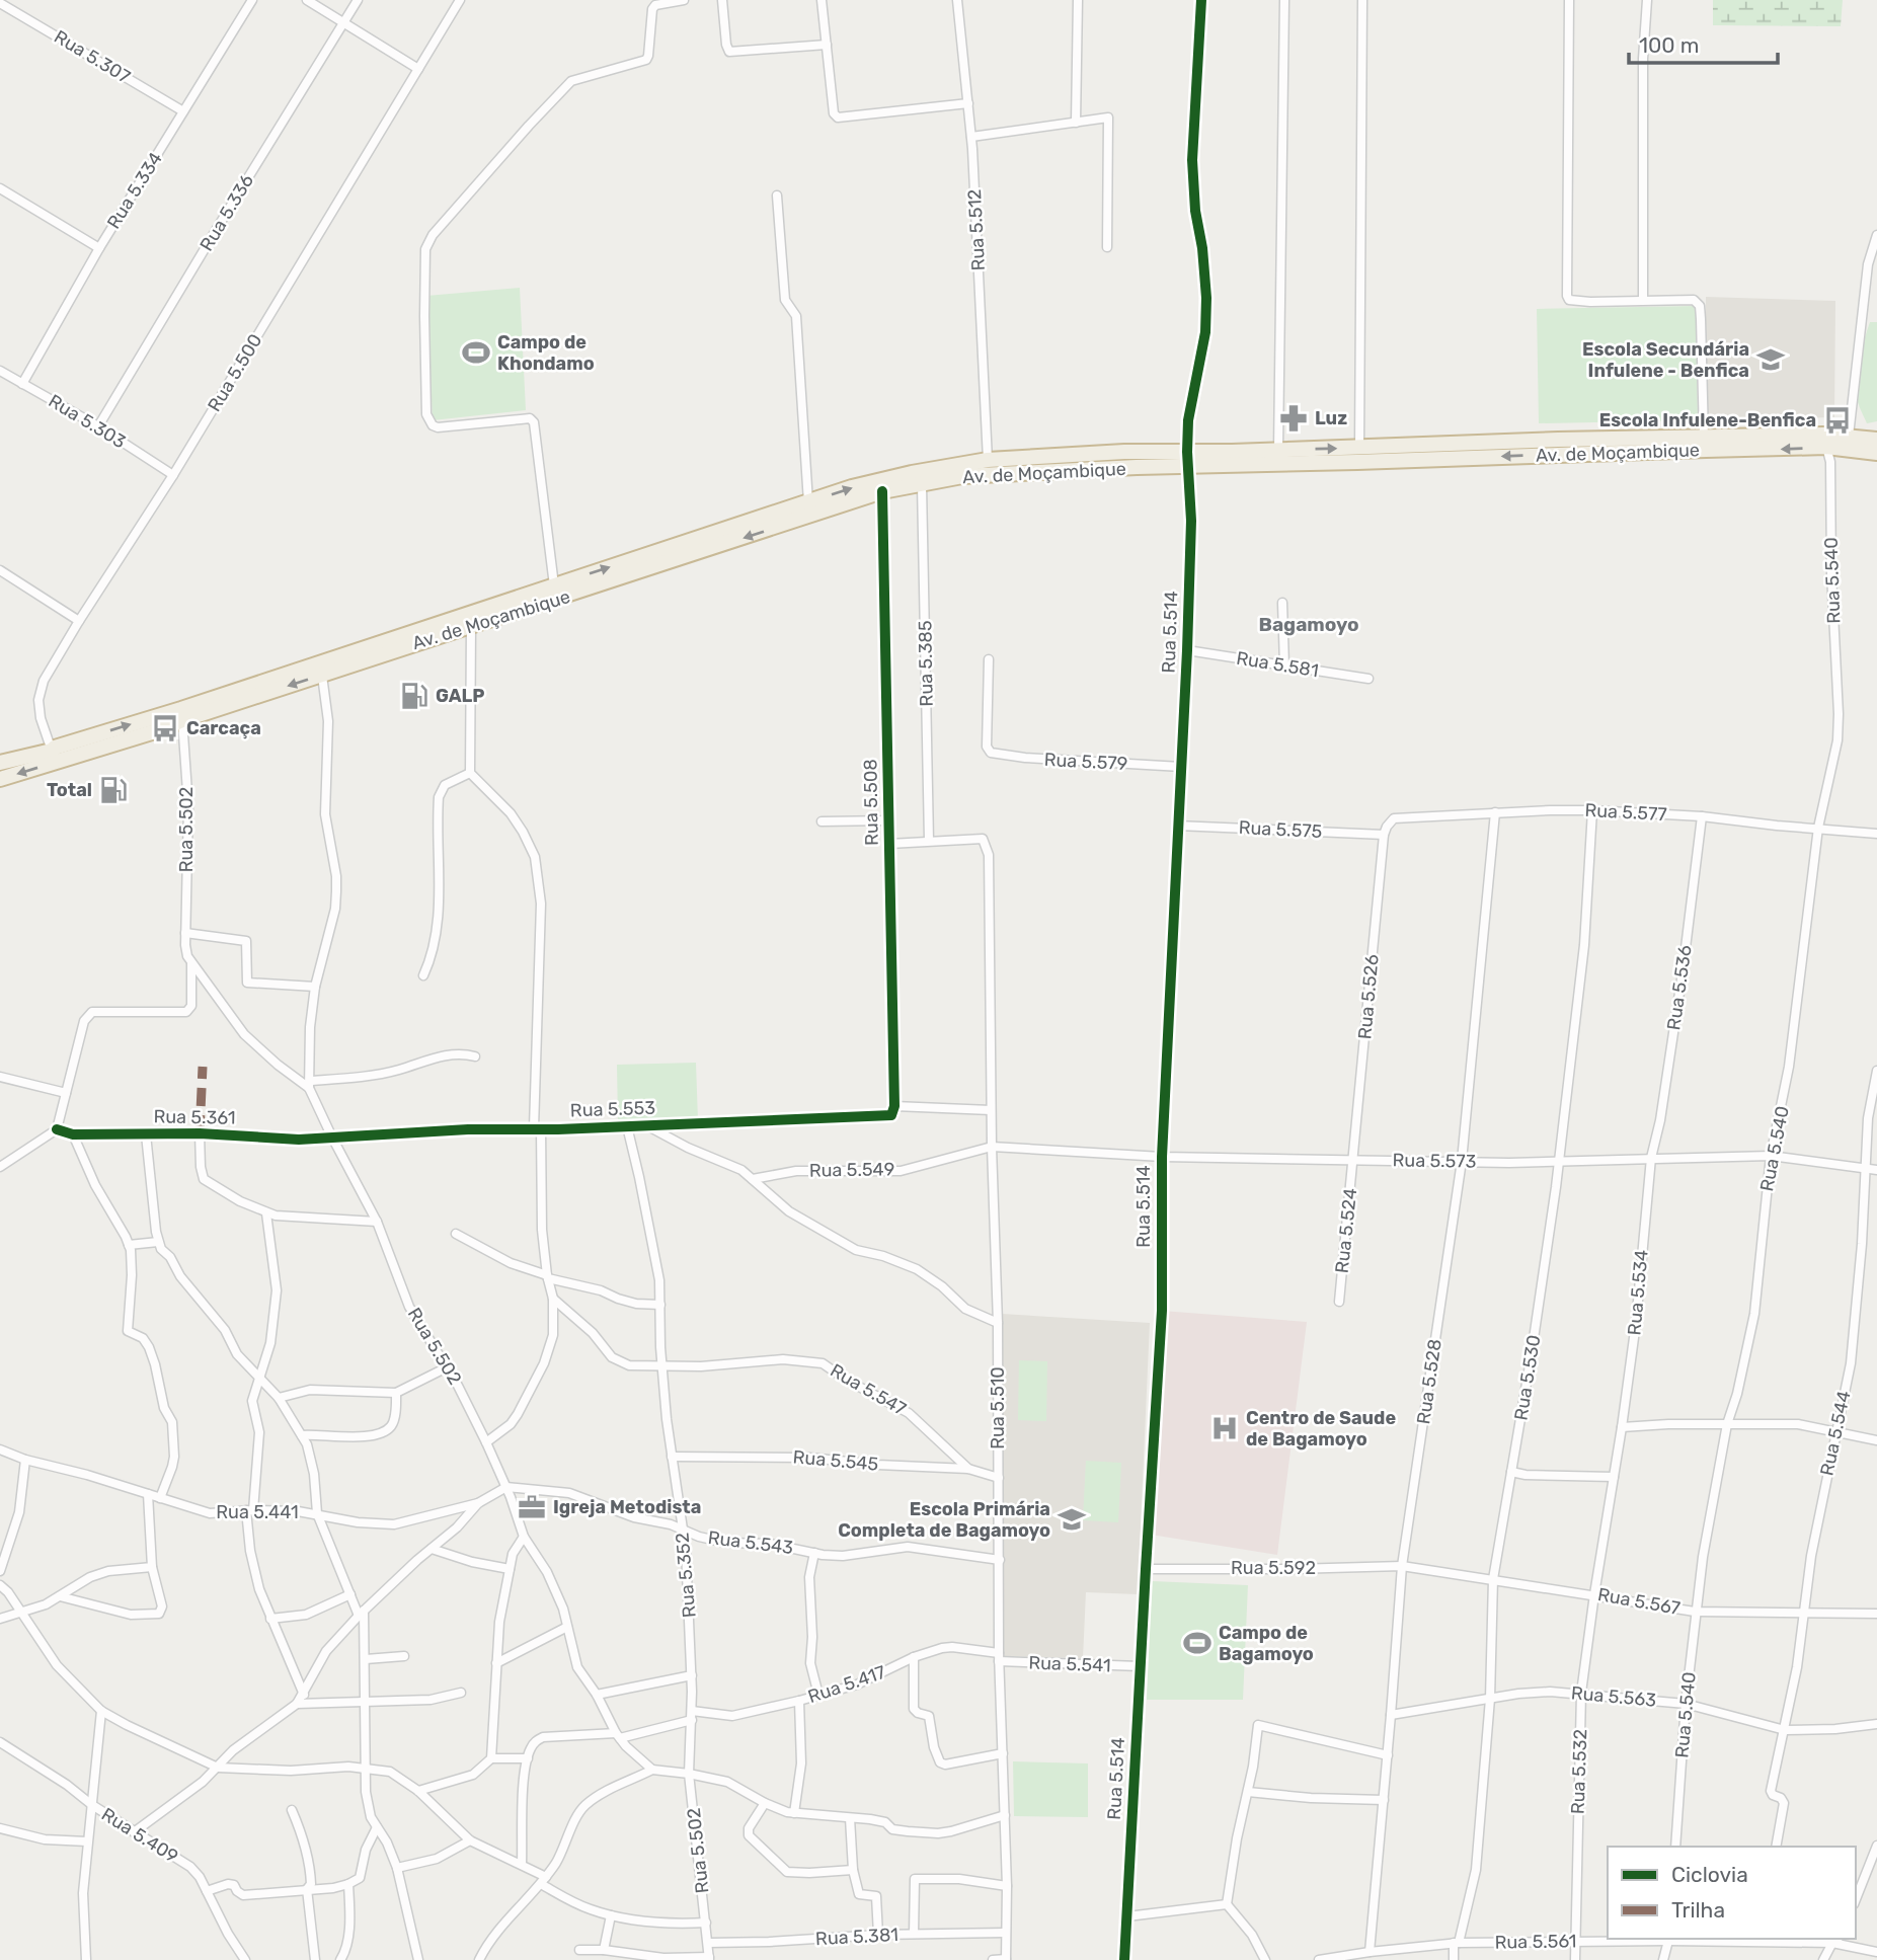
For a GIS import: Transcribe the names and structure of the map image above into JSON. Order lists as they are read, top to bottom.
{
  "streets": {
    "highway": ["Av. de Moçambique"],
    "street": [
      "Rua 5.307",
      "Rua 5.334",
      "Rua 5.336",
      "Rua 5.512",
      "Rua 5.500",
      "Rua 5.303",
      "Rua 5.540",
      "Rua 5.514",
      "Rua 5.385",
      "Rua 5.581",
      "Rua 5.579",
      "Rua 5.508",
      "Rua 5.577",
      "Rua 5.502",
      "Rua 5.575",
      "Rua 5.536",
      "Rua 5.526",
      "Rua 5.553",
      "Rua 5.361",
      "Rua 5.573",
      "Rua 5.549",
      "Rua 5.524",
      "Rua 5.534",
      "Rua 5.530",
      "Rua 5.528",
      "Rua 5.547",
      "Rua 5.510",
      "Rua 5.544",
      "Rua 5.545",
      "Rua 5.441",
      "Rua 5.543",
      "Rua 5.592",
      "Rua 5.352",
      "Rua 5.567",
      "Rua 5.541",
      "Rua 5.417",
      "Rua 5.563",
      "Rua 5.532",
      "Rua 5.409",
      "Rua 5.381",
      "Rua 5.561"
    ]
  },
  "crossings": [
    ["Rua 5.307", "Rua 5.334"],
    ["Rua 5.334", "Rua 5.303"],
    ["Rua 5.336", "Rua 5.303"],
    ["Rua 5.512", "Av. de Moçambique"],
    ["Rua 5.500", "Rua 5.303"],
    ["Rua 5.500", "Av. de Moçambique"],
    ["Av. de Moçambique", "Rua 5.540"],
    ["Av. de Moçambique", "Rua 5.514"],
    ["Av. de Moçambique", "Rua 5.385"],
    ["Av. de Moçambique", "Rua 5.508"],
    ["Av. de Moçambique", "Rua 5.502"],
    ["Rua 5.540", "Rua 5.577"],
    ["Rua 5.540", "Rua 5.573"],
    ["Rua 5.540", "Rua 5.567"],
    ["Rua 5.540", "Rua 5.563"],
    ["Rua 5.514", "Rua 5.581"],
    ["Rua 5.514", "Rua 5.579"],
    ["Rua 5.514", "Rua 5.575"],
    ["Rua 5.514", "Rua 5.573"],
    ["Rua 5.514", "Rua 5.592"],
    ["Rua 5.514", "Rua 5.541"],
    ["Rua 5.385", "Rua 5.510"],
    ["Rua 5.508", "Rua 5.553"],
    ["Rua 5.577", "Rua 5.575"],
    ["Rua 5.577", "Rua 5.536"],
    ["Rua 5.577", "Rua 5.526"],
    ["Rua 5.577", "Rua 5.530"],
    ["Rua 5.577", "Rua 5.528"],
    ["Rua 5.502", "Rua 5.553"],
    ["Rua 5.502", "Rua 5.361"],
    ["Rua 5.502", "Rua 5.543"],
    ["Rua 5.502", "Rua 5.352"],
    ["Rua 5.502", "Rua 5.381"],
    ["Rua 5.575", "Rua 5.526"],
    ["Rua 5.536", "Rua 5.573"],
    ["Rua 5.536", "Rua 5.534"],
    ["Rua 5.526", "Rua 5.573"],
    ["Rua 5.526", "Rua 5.524"],
    ["Rua 5.553", "Rua 5.361"],
    ["Rua 5.553", "Rua 5.510"],
    ["Rua 5.573", "Rua 5.549"],
    ["Rua 5.573", "Rua 5.524"],
    ["Rua 5.573", "Rua 5.534"],
    ["Rua 5.573", "Rua 5.530"],
    ["Rua 5.573", "Rua 5.528"],
    ["Rua 5.573", "Rua 5.510"],
    ["Rua 5.573", "Rua 5.544"],
    ["Rua 5.549", "Rua 5.510"],
    ["Rua 5.534", "Rua 5.532"],
    ["Rua 5.530", "Rua 5.567"],
    ["Rua 5.530", "Rua 5.563"],
    ["Rua 5.530", "Rua 5.561"],
    ["Rua 5.528", "Rua 5.592"],
    ["Rua 5.528", "Rua 5.567"],
    ["Rua 5.528", "Rua 5.563"],
    ["Rua 5.528", "Rua 5.561"],
    ["Rua 5.547", "Rua 5.545"],
    ["Rua 5.547", "Rua 5.352"],
    ["Rua 5.510", "Rua 5.545"],
    ["Rua 5.510", "Rua 5.543"],
    ["Rua 5.510", "Rua 5.541"],
    ["Rua 5.510", "Rua 5.417"],
    ["Rua 5.510", "Rua 5.381"],
    ["Rua 5.544", "Rua 5.567"],
    ["Rua 5.544", "Rua 5.563"],
    ["Rua 5.545", "Rua 5.352"],
    ["Rua 5.543", "Rua 5.352"],
    ["Rua 5.592", "Rua 5.567"],
    ["Rua 5.352", "Rua 5.417"],
    ["Rua 5.567", "Rua 5.532"],
    ["Rua 5.541", "Rua 5.417"],
    ["Rua 5.563", "Rua 5.532"],
    ["Rua 5.532", "Rua 5.561"]
  ],
  "districts": ["Bagamoyo"],
  "places": {
    "sports": ["Campo de Khondamo", "Campo de Bagamoyo"],
    "school or university": ["Escola Secundária Infulene - Benfica", "Escola Primária Completa de Bagamoyo"],
    "pharmacy": ["Luz"],
    "bus stop": ["Escola Infulene-Benfica", "Carcaça"],
    "fuel station": ["GALP", "Total"],
    "hospital": ["Centro de Saude de Bagamoyo"],
    "office": ["Igreja Metodista"]
  },
  "legend": ["Ciclovia", "Trilha"],
  "scale_bar": "100 m"
}
